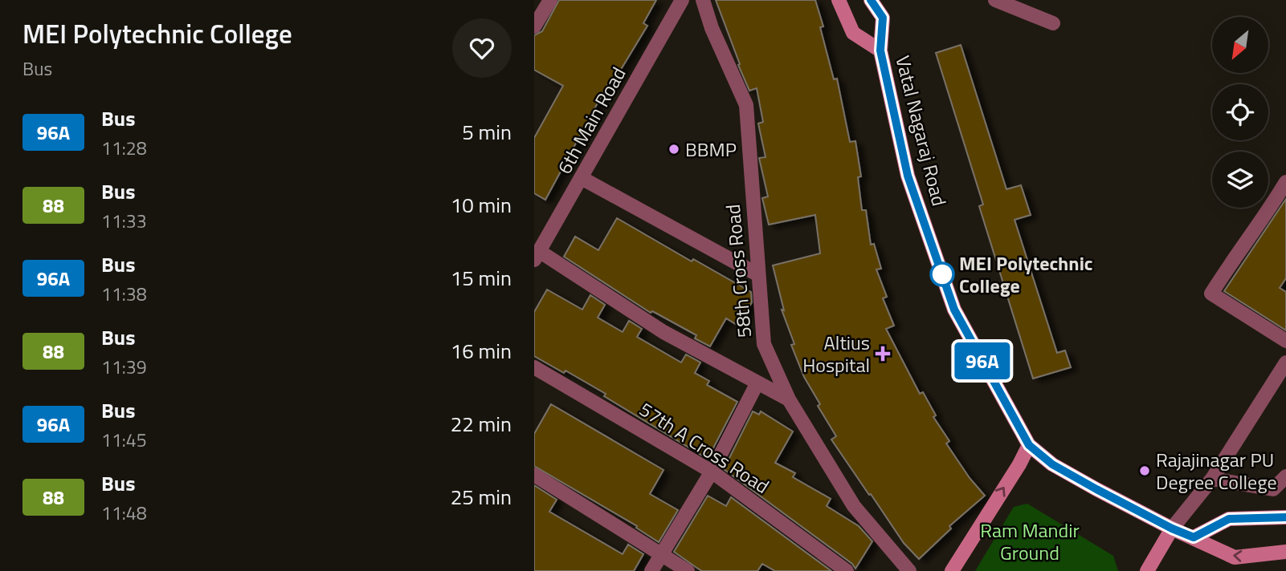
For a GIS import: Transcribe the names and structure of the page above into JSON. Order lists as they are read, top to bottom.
{
  "streets": {
    "main road": ["Vatal Nagaraj Road"],
    "street": ["6th Main Road", "58th Cross Road", "57th A Cross Road"]
  },
  "parks": ["Ram Mandir Ground"],
  "places": {
    "other": ["BBMP", "MEI Polytechnic College", "Rajajinagar PU Degree College"],
    "health": ["Altius Hospital"]
  },
  "lines": ["bus line 96A"],
  "north": "bottom left",
  "page": {
    "heading": ["MEI Polytechnic College", "Bus"],
    "on_map": "96A",
    "list": [
      {
        "mark": "96A",
        "name": "Bus",
        "note": "11:28",
        "value": "5 min"
      },
      {
        "mark": "88",
        "name": "Bus",
        "note": "11:33",
        "value": "10 min"
      },
      {
        "mark": "96A",
        "name": "Bus",
        "note": "11:38",
        "value": "15 min"
      },
      {
        "mark": "88",
        "name": "Bus",
        "note": "11:39",
        "value": "16 min"
      },
      {
        "mark": "96A",
        "name": "Bus",
        "note": "11:45",
        "value": "22 min"
      },
      {
        "mark": "88",
        "name": "Bus",
        "note": "11:48",
        "value": "25 min"
      }
    ]
  }
}
